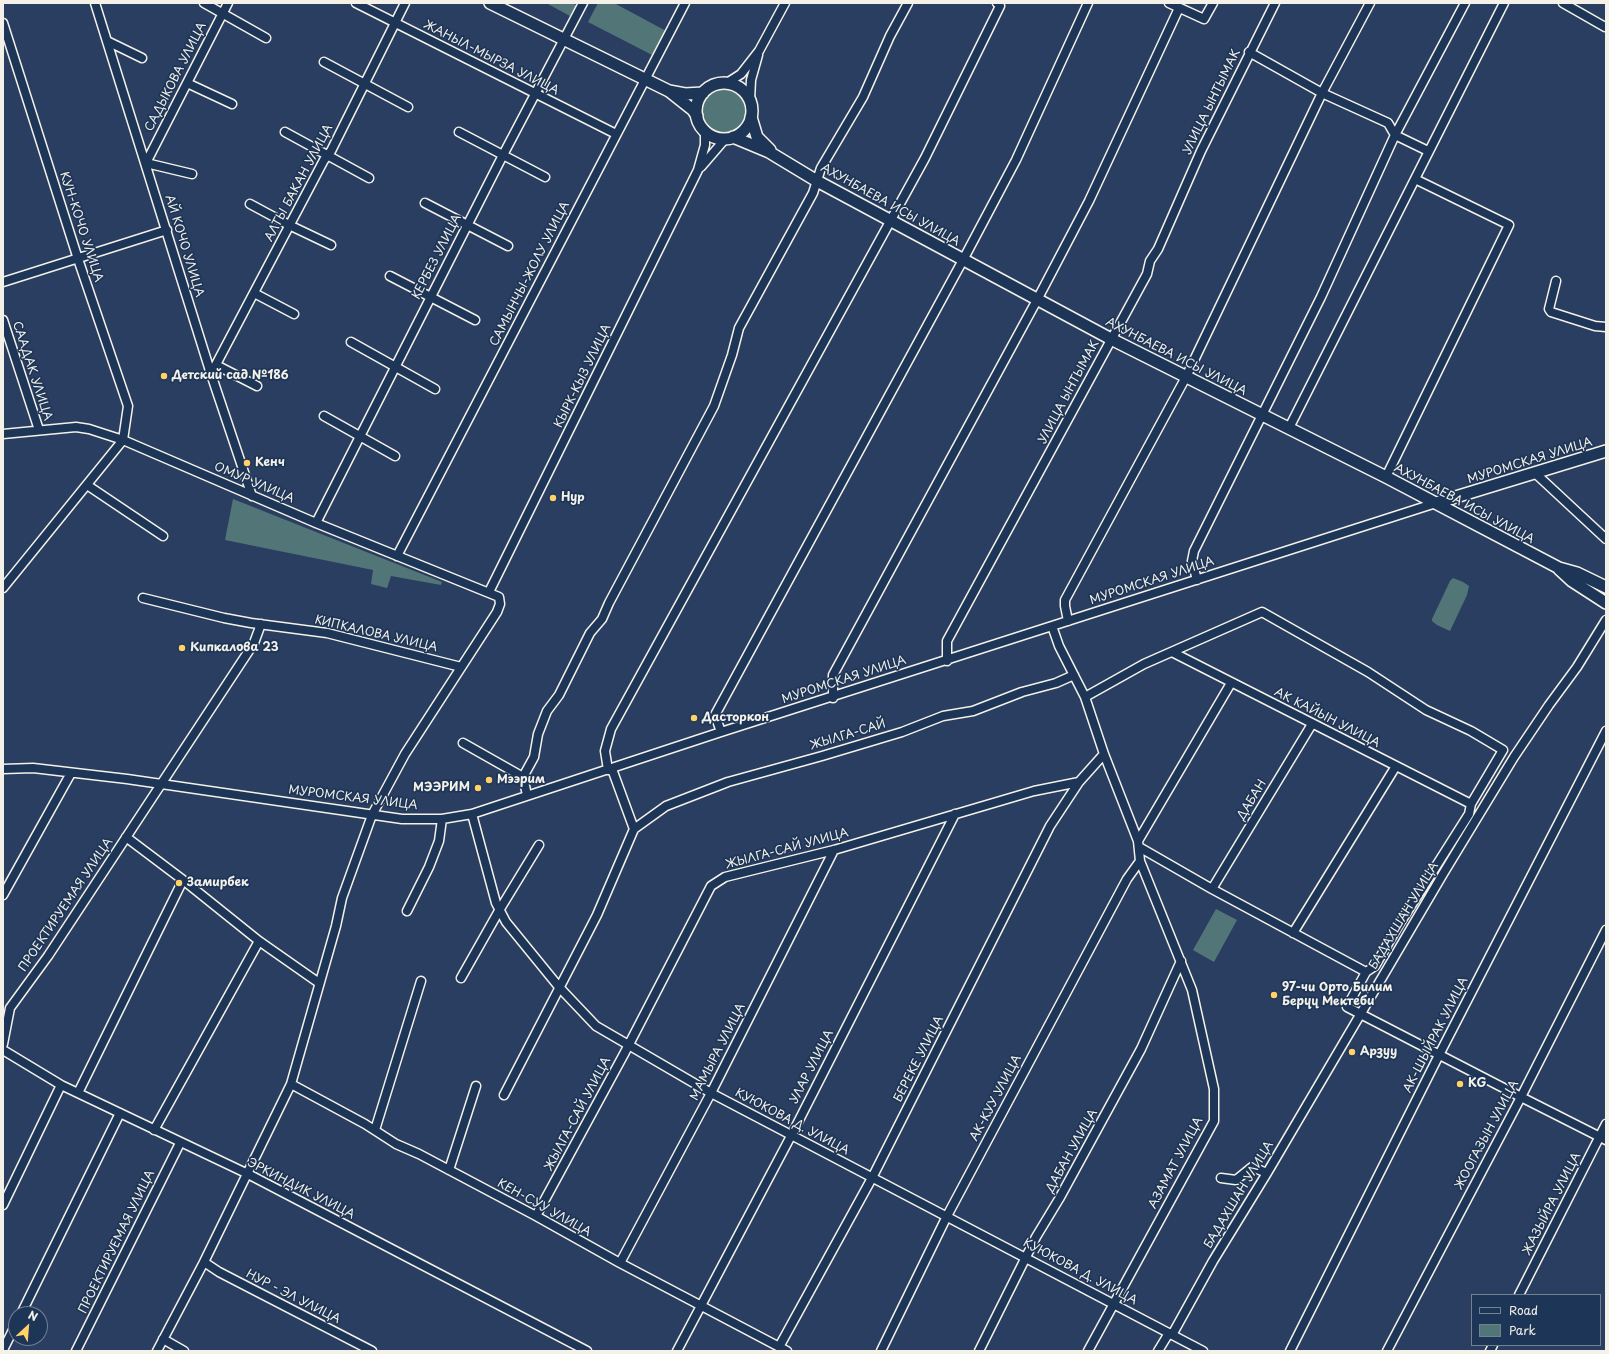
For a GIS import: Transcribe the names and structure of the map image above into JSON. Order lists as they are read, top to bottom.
{
  "streets": {
    "main road": ["АХУНБАЕВА ИСЫ УЛИЦА", "МУРОМСКАЯ УЛИЦА"],
    "street": [
      "ЖАНЫЛ-МЫРЗА УЛИЦА",
      "САДЫКОВА УЛИЦА",
      "УЛИЦА ЫНТЫМАК",
      "АЛТЫ БАКАН УЛИЦА",
      "КУН-КОЧО УЛИЦА",
      "АЙ КОЧО УЛИЦА",
      "КЕРБЕЗ УЛИЦА",
      "САМЫНЧЫ-ЖОЛУ УЛИЦА",
      "СААДАК УЛИЦА",
      "КЫРК-КЫЗ УЛИЦА",
      "ОМУР УЛИЦА",
      "КИПКАЛОВА УЛИЦА",
      "АК КАЙЫН УЛИЦА",
      "ЖЫЛГА-САЙ",
      "ДАБАН",
      "ЖЫЛГА-САЙ УЛИЦА",
      "ПРОЕКТИРУЕМАЯ УЛИЦА",
      "БАДАХШАН УЛИЦА",
      "АК-ШЫЙРАК УЛИЦА",
      "МАМЫРА УЛИЦА",
      "БЕРЕКЕ УЛИЦА",
      "УЛАР УЛИЦА",
      "АК-КУУ УЛИЦА",
      "КУЮКОВА Д. УЛИЦА",
      "ЖООГАЗЫН УЛИЦА",
      "ДАБАН УЛИЦА",
      "АЗАМАТ УЛИЦА",
      "ЭРКИНДИК УЛИЦА",
      "ЖАЗЫЙРА УЛИЦА",
      "КЕН-СУУ УЛИЦА",
      "НУР - ЭЛ УЛИЦА"
    ]
  },
  "crossings": [
    ["ЖАНЫЛ-МЫРЗА УЛИЦА", "АЛТЫ БАКАН УЛИЦА"],
    ["ЖАНЫЛ-МЫРЗА УЛИЦА", "КЕРБЕЗ УЛИЦА"],
    ["ЖАНЫЛ-МЫРЗА УЛИЦА", "САМЫНЧЫ-ЖОЛУ УЛИЦА"],
    ["САДЫКОВА УЛИЦА", "АЙ КОЧО УЛИЦА"],
    ["УЛИЦА ЫНТЫМАК", "АХУНБАЕВА ИСЫ УЛИЦА"],
    ["УЛИЦА ЫНТЫМАК", "МУРОМСКАЯ УЛИЦА"],
    ["АЛТЫ БАКАН УЛИЦА", "АЙ КОЧО УЛИЦА"],
    ["АХУНБАЕВА ИСЫ УЛИЦА", "КЫРК-КЫЗ УЛИЦА"],
    ["АХУНБАЕВА ИСЫ УЛИЦА", "МУРОМСКАЯ УЛИЦА"],
    ["КУН-КОЧО УЛИЦА", "ОМУР УЛИЦА"],
    ["АЙ КОЧО УЛИЦА", "ОМУР УЛИЦА"],
    ["КЕРБЕЗ УЛИЦА", "ОМУР УЛИЦА"],
    ["САМЫНЧЫ-ЖОЛУ УЛИЦА", "ОМУР УЛИЦА"],
    ["СААДАК УЛИЦА", "ОМУР УЛИЦА"],
    ["КЫРК-КЫЗ УЛИЦА", "ОМУР УЛИЦА"],
    ["МУРОМСКАЯ УЛИЦА", "ПРОЕКТИРУЕМАЯ УЛИЦА"],
    ["МУРОМСКАЯ УЛИЦА", "КУЮКОВА Д. УЛИЦА"],
    ["МУРОМСКАЯ УЛИЦА", "АЗАМАТ УЛИЦА"],
    ["АК КАЙЫН УЛИЦА", "ДАБАН"],
    ["ЖЫЛГА-САЙ", "АЗАМАТ УЛИЦА"],
    ["ЖЫЛГА-САЙ УЛИЦА", "МАМЫРА УЛИЦА"],
    ["ЖЫЛГА-САЙ УЛИЦА", "БЕРЕКЕ УЛИЦА"],
    ["ЖЫЛГА-САЙ УЛИЦА", "УЛАР УЛИЦА"],
    ["ЖЫЛГА-САЙ УЛИЦА", "КУЮКОВА Д. УЛИЦА"],
    ["ЖЫЛГА-САЙ УЛИЦА", "КЕН-СУУ УЛИЦА"],
    ["ПРОЕКТИРУЕМАЯ УЛИЦА", "ЭРКИНДИК УЛИЦА"],
    ["БАДАХШАН УЛИЦА", "КУЮКОВА Д. УЛИЦА"],
    ["МАМЫРА УЛИЦА", "КУЮКОВА Д. УЛИЦА"],
    ["МАМЫРА УЛИЦА", "КЕН-СУУ УЛИЦА"],
    ["БЕРЕКЕ УЛИЦА", "КУЮКОВА Д. УЛИЦА"],
    ["БЕРЕКЕ УЛИЦА", "КЕН-СУУ УЛИЦА"],
    ["УЛАР УЛИЦА", "КУЮКОВА Д. УЛИЦА"],
    ["УЛАР УЛИЦА", "КЕН-СУУ УЛИЦА"],
    ["АК-КУУ УЛИЦА", "КУЮКОВА Д. УЛИЦА"],
    ["АК-КУУ УЛИЦА", "АЗАМАТ УЛИЦА"],
    ["КУЮКОВА Д. УЛИЦА", "ДАБАН УЛИЦА"],
    ["КУЮКОВА Д. УЛИЦА", "АЗАМАТ УЛИЦА"],
    ["ДАБАН УЛИЦА", "АЗАМАТ УЛИЦА"]
  ],
  "places": [
    "Детский сад №186",
    "Кенч",
    "Нур",
    "Кипкалова 23",
    "Дасторкон",
    "Мээрим",
    "МЭЭРИМ",
    "Замирбек",
    "97-чи Орто Билим Берүү Мектеби",
    "Арзуу",
    "KG"
  ],
  "legend": ["Road", "Park"],
  "north": "top right"
}
